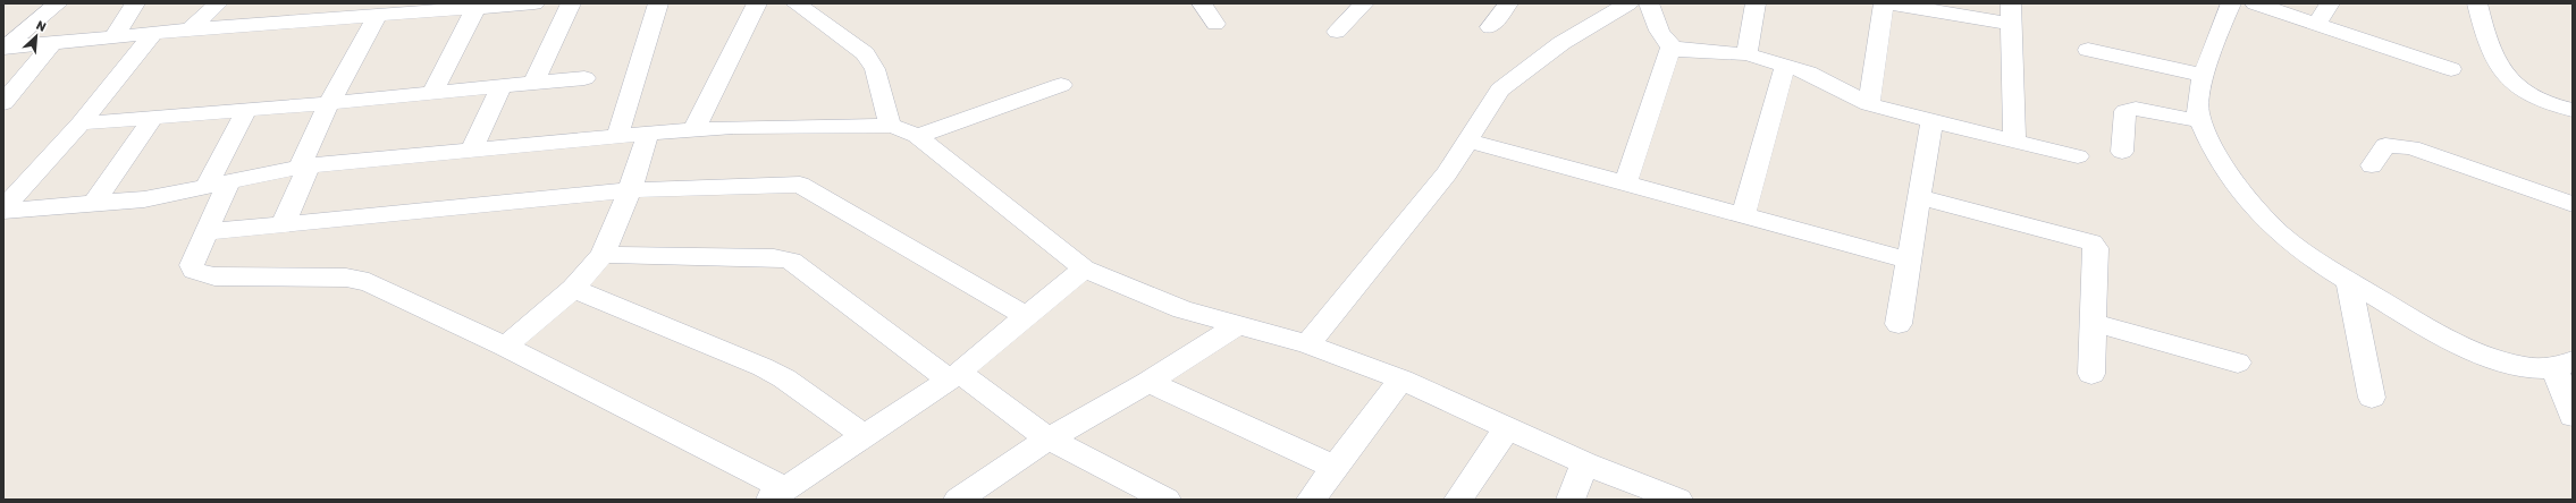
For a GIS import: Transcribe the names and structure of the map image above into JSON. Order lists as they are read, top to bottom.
{
  "north": "top right"
}
